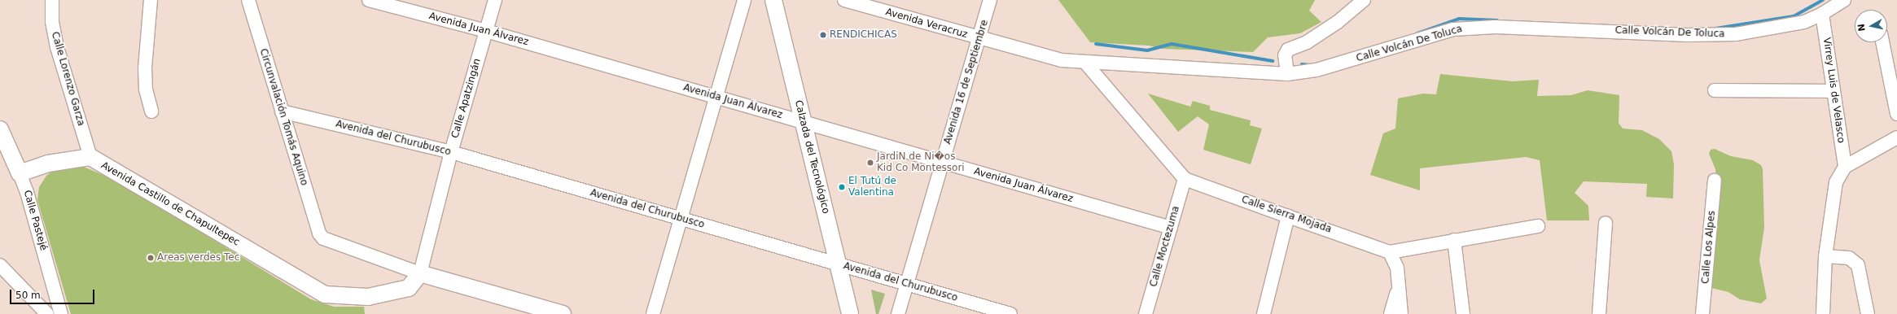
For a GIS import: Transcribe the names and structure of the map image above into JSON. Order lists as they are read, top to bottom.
{
  "streets": {
    "main road": ["Calzada del Tecnológico", "Avenida Castillo de Chapultepec", "Calle Pastejé"],
    "street": [
      "Avenida Veracruz",
      "Avenida Juan Álvarez",
      "Calle Volcán De Toluca",
      "Calle Lorenzo Garza",
      "Avenida 16 de Septiembre",
      "Virrey Luis de Velasco",
      "Calle Apatzingán",
      "Circunvalación Tomás Aquino",
      "Avenida del Churubusco",
      "Calle Sierra Mojada",
      "Calle Moctezuma",
      "Calle Los Alpes"
    ]
  },
  "crossings": [
    ["Avenida Veracruz", "Calle Volcán De Toluca"],
    ["Avenida Veracruz", "Avenida 16 de Septiembre"],
    ["Avenida Veracruz", "Calle Sierra Mojada"],
    ["Avenida Juan Álvarez", "Avenida 16 de Septiembre"],
    ["Avenida Juan Álvarez", "Calle Apatzingán"],
    ["Avenida Juan Álvarez", "Calzada del Tecnológico"],
    ["Avenida Juan Álvarez", "Calle Moctezuma"],
    ["Calle Volcán De Toluca", "Virrey Luis de Velasco"],
    ["Calle Volcán De Toluca", "Calle Sierra Mojada"],
    ["Calle Lorenzo Garza", "Avenida Castillo de Chapultepec"],
    ["Avenida 16 de Septiembre", "Avenida del Churubusco"],
    ["Calle Apatzingán", "Circunvalación Tomás Aquino"],
    ["Calle Apatzingán", "Avenida del Churubusco"],
    ["Calle Apatzingán", "Avenida Castillo de Chapultepec"],
    ["Circunvalación Tomás Aquino", "Avenida del Churubusco"],
    ["Circunvalación Tomás Aquino", "Avenida Castillo de Chapultepec"],
    ["Avenida del Churubusco", "Calzada del Tecnológico"],
    ["Avenida Castillo de Chapultepec", "Calle Pastejé"],
    ["Calle Sierra Mojada", "Calle Moctezuma"]
  ],
  "places": [
    "RENDICHICAS",
    "JardiN de Ni�os Kid Co Montessori",
    "El Tutú de Valentina",
    "Areas verdes Tec"
  ],
  "scale_bar": "50 m",
  "north": "left"
}
